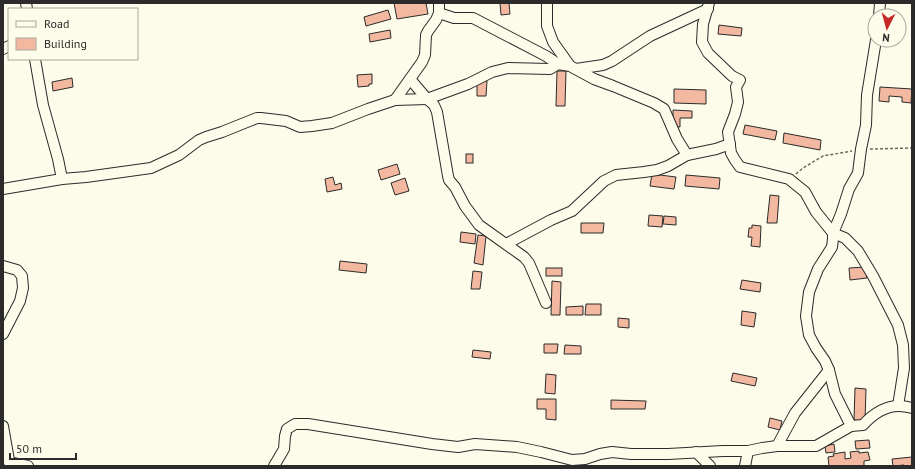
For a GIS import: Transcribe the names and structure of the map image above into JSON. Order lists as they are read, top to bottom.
{
  "legend": ["Road", "Building"],
  "scale_bar": "50 m",
  "north": "bottom"
}
